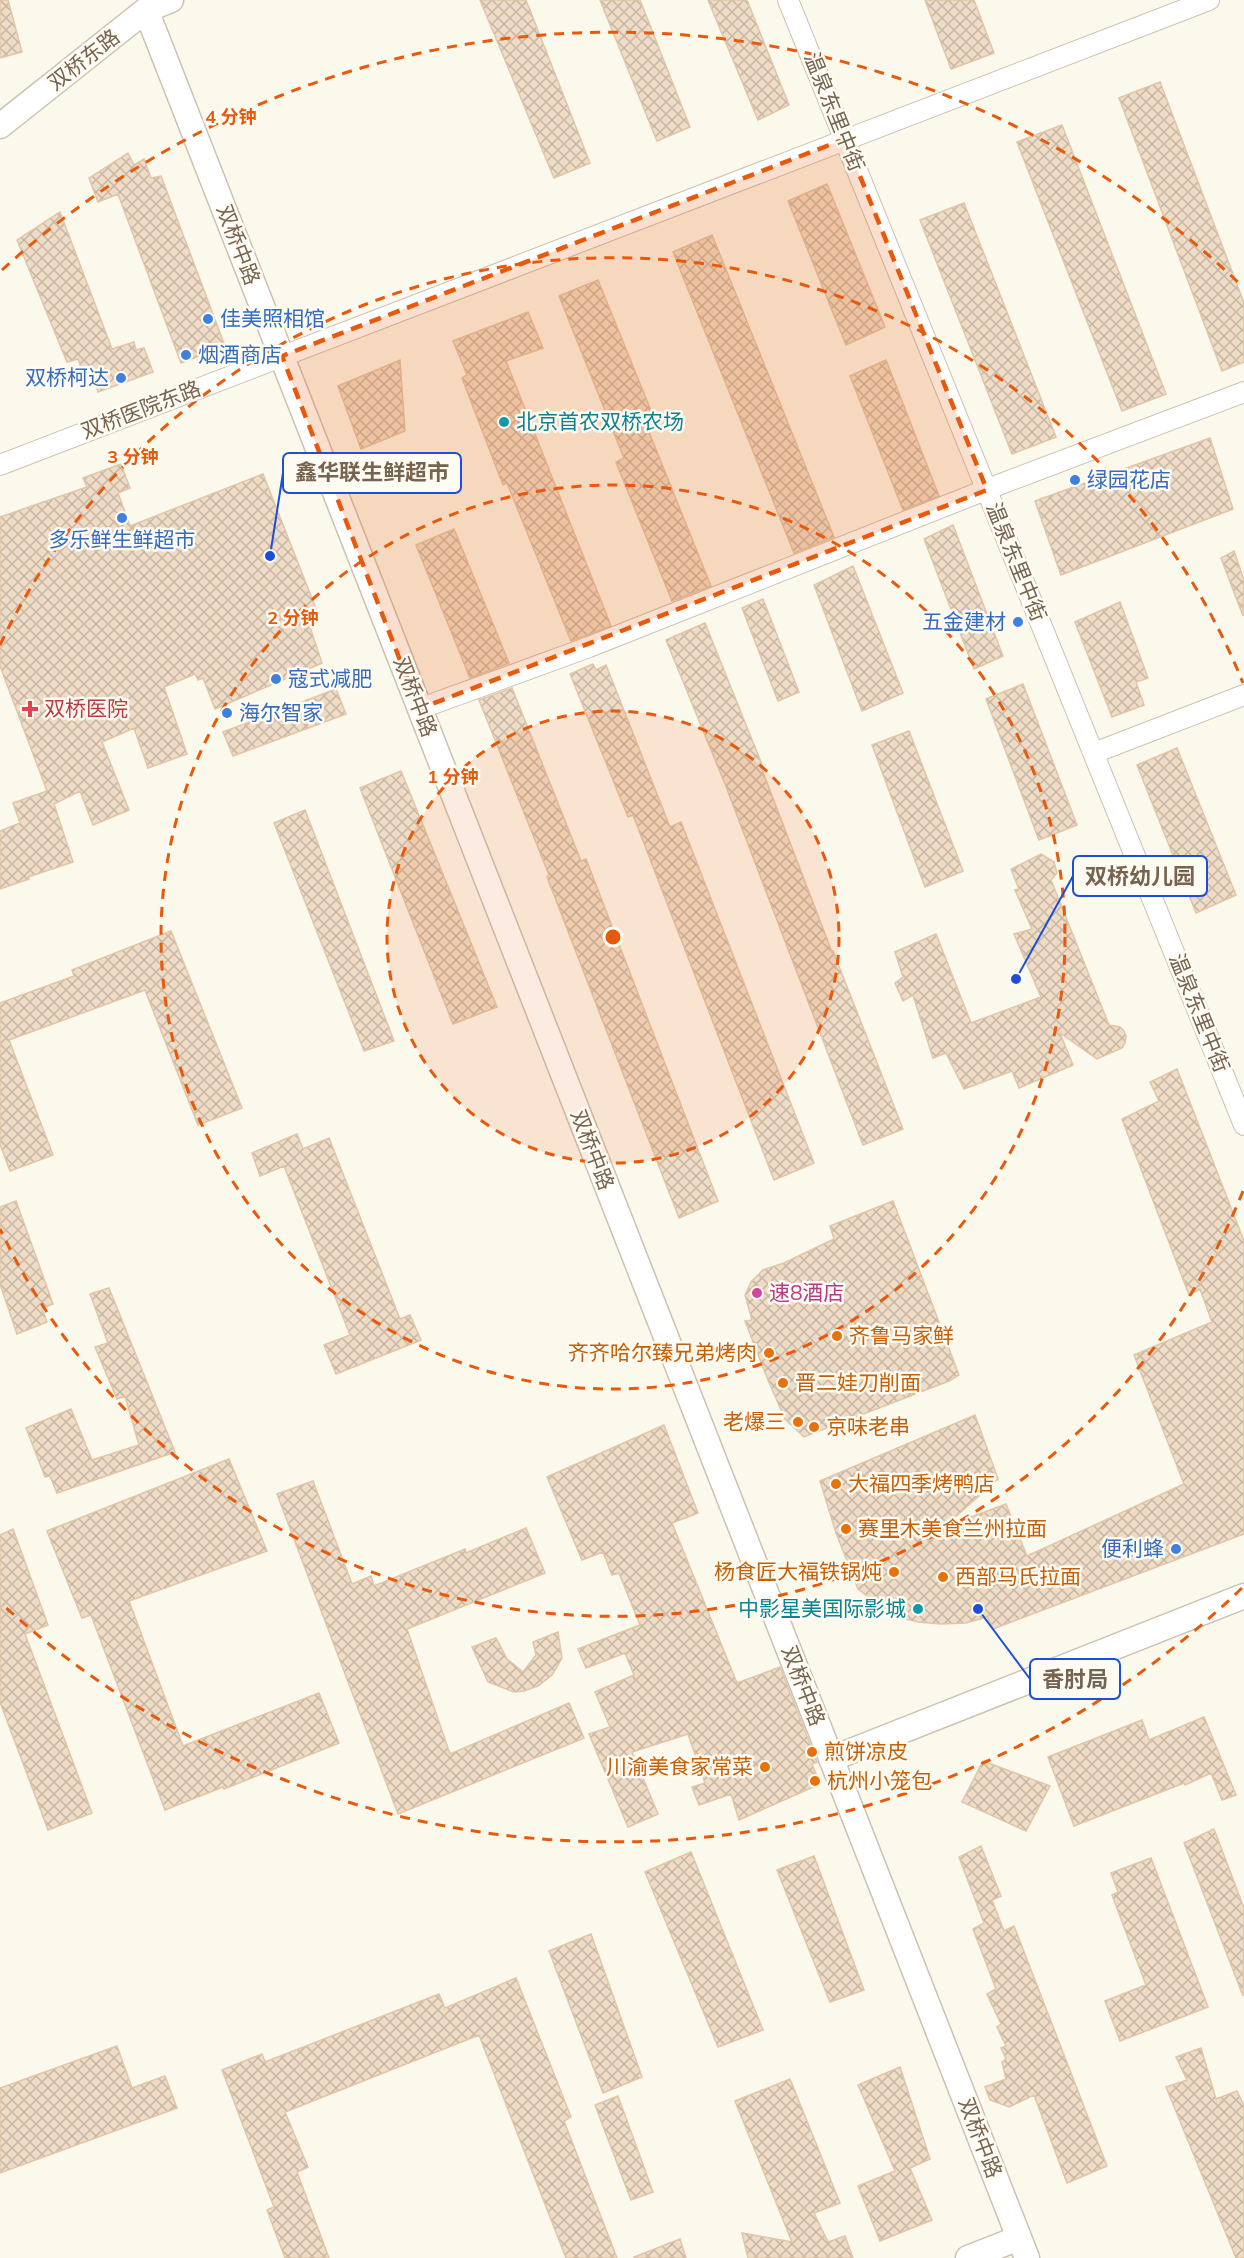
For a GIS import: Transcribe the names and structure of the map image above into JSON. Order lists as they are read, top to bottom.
{
  "streets": {
    "street": [
      "双桥东路",
      "温泉东里中街",
      "双桥中路",
      "双桥医院东路"
    ]
  },
  "crossings": [
    ["双桥东路", "双桥中路"],
    ["温泉东里中街", "双桥医院东路"],
    ["双桥中路", "双桥医院东路"]
  ],
  "places": {
    "other": [
      "佳美照相馆",
      "烟酒商店",
      "双桥柯达",
      "北京首农双桥农场",
      "绿园花店",
      "多乐鲜生鲜超市",
      "鑫华联生鲜超市",
      "五金建材",
      "寇式减肥",
      "海尔智家",
      "双桥幼儿园",
      "速8酒店",
      "齐鲁马家鲜",
      "齐齐哈尔臻兄弟烤肉",
      "晋二娃刀削面",
      "老爆三",
      "京味老串",
      "大福四季烤鸭店",
      "赛里木美食兰州拉面",
      "便利蜂",
      "杨食匠大福铁锅炖",
      "西部马氏拉面",
      "中影星美国际影城",
      "香肘局",
      "煎饼凉皮",
      "川渝美食家常菜",
      "杭州小笼包"
    ],
    "health": ["双桥医院"]
  },
  "rings": [
    "4 分钟",
    "3 分钟",
    "2 分钟",
    "1 分钟"
  ]
}
